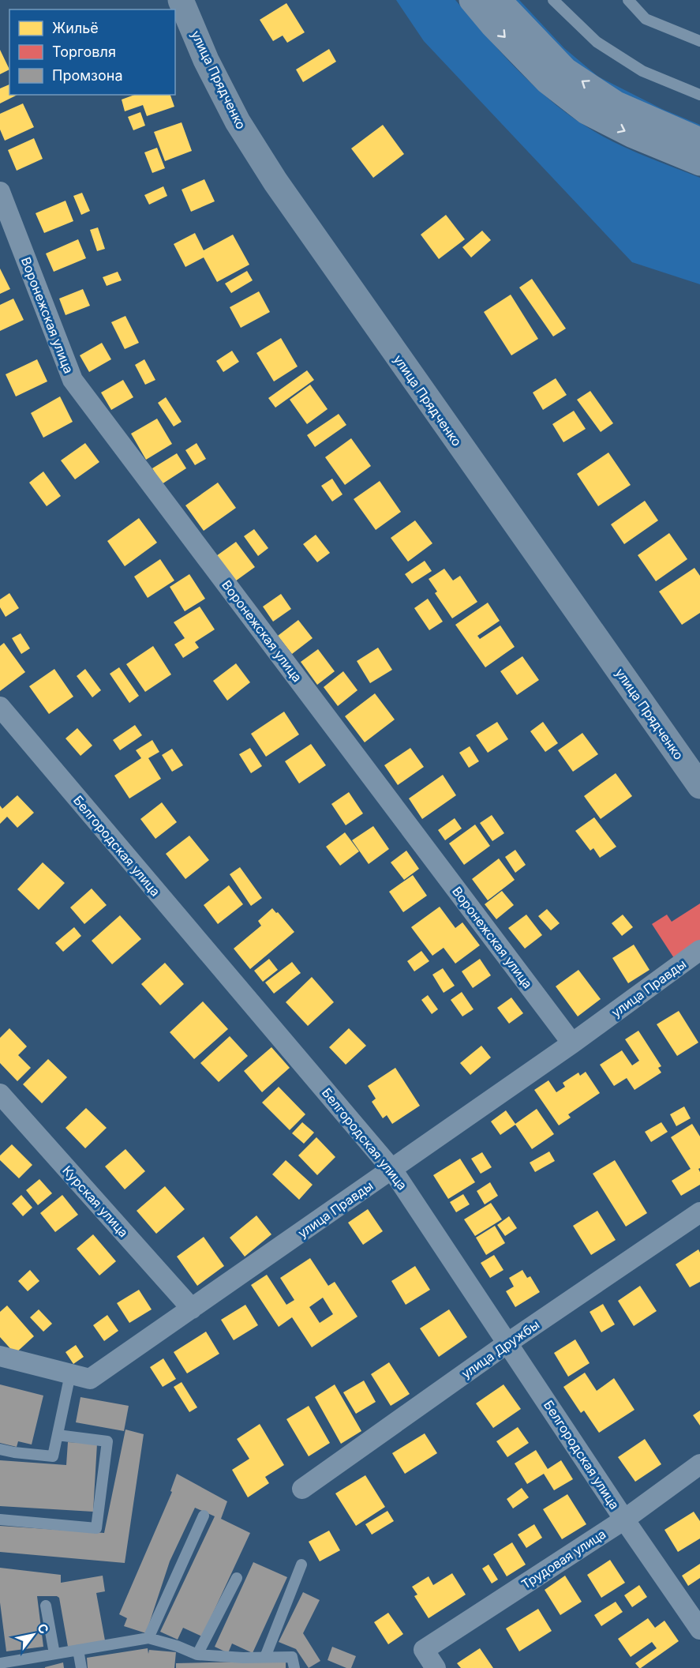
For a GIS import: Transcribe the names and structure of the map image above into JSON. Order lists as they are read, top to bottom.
{
  "streets": {
    "main road": ["улица Прядченко"],
    "street": [
      "Воронежская улица",
      "Белгородская улица",
      "улица Правды",
      "Курская улица",
      "улица Дружбы",
      "Трудовая улица"
    ]
  },
  "crossings": [
    ["Воронежская улица", "улица Правды"],
    ["Белгородская улица", "улица Правды"],
    ["Белгородская улица", "улица Дружбы"],
    ["Белгородская улица", "Трудовая улица"],
    ["улица Правды", "Курская улица"]
  ],
  "legend": ["Жильё", "Торговля", "Промзона"],
  "north": "top right"
}
